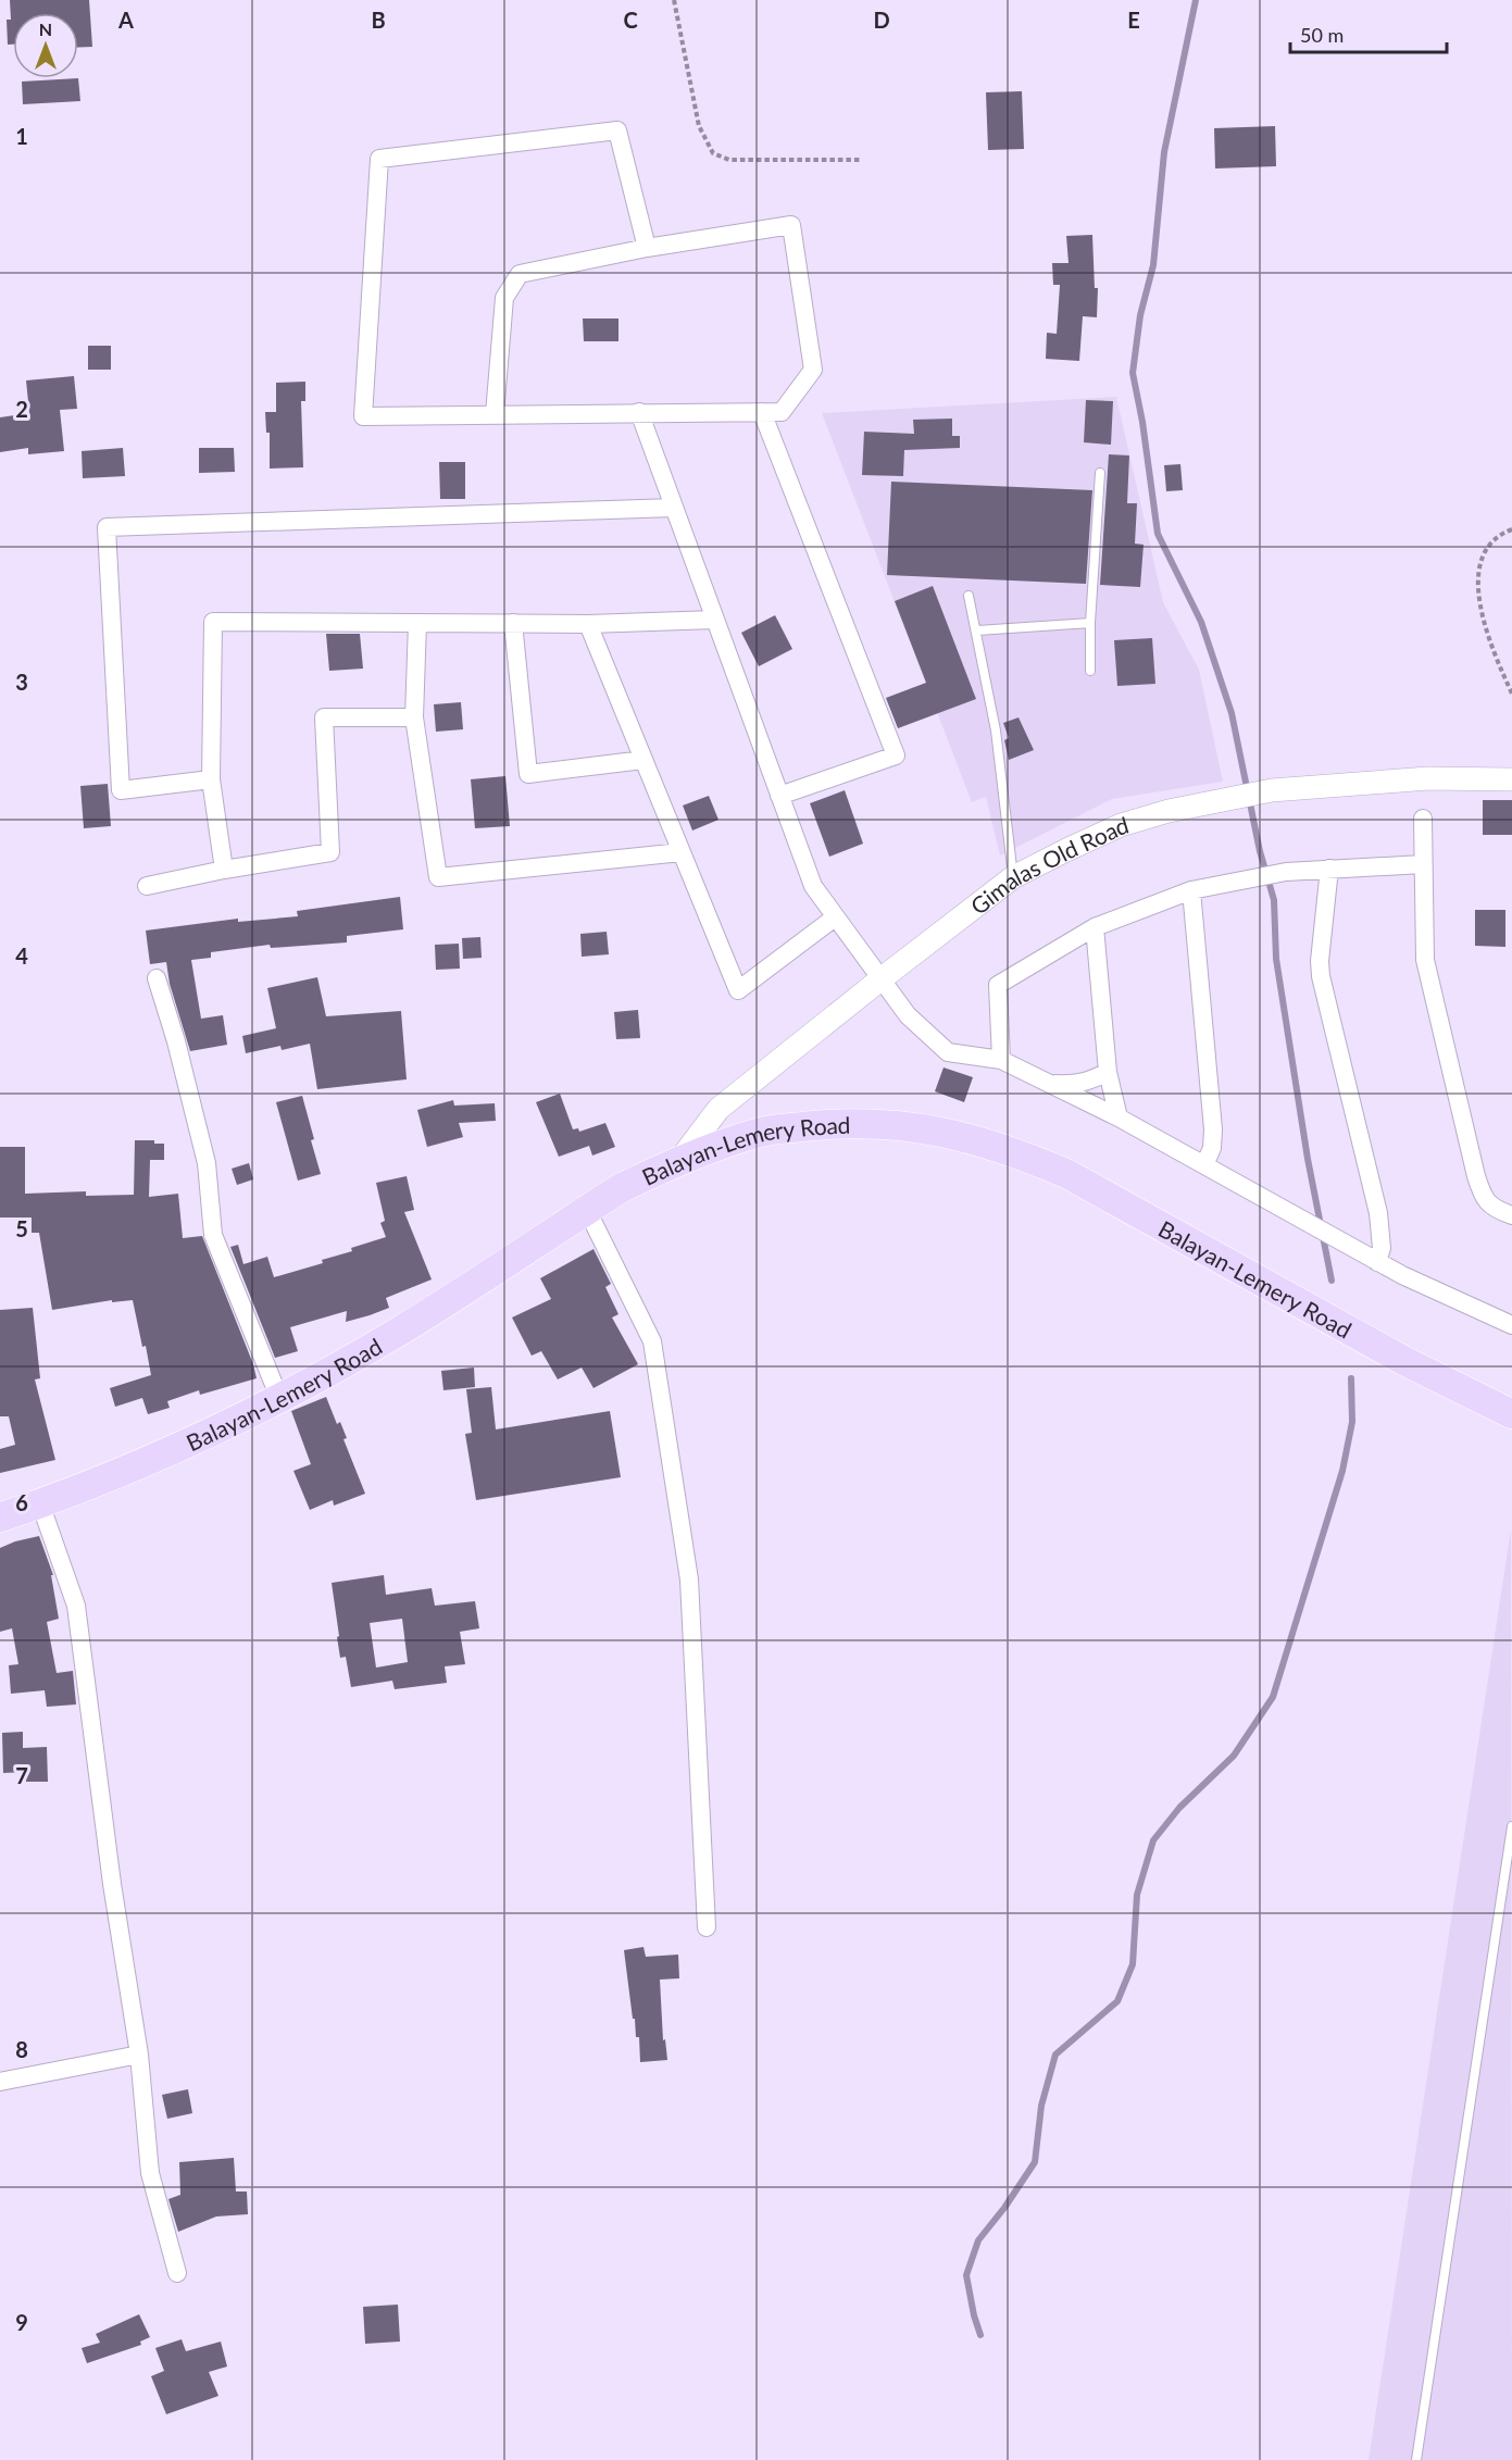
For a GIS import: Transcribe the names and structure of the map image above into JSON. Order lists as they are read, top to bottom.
{
  "streets": {
    "main road": ["Balayan-Lemery Road"],
    "street": ["Gimalas Old Road"]
  },
  "crossings": [
    ["Gimalas Old Road", "Balayan-Lemery Road"]
  ],
  "scale_bar": "50 m",
  "north": "top",
  "grid": {
    "columns": [
      "A",
      "B",
      "C",
      "D",
      "E"
    ],
    "rows": [
      "1",
      "2",
      "3",
      "4",
      "5",
      "6",
      "7",
      "8",
      "9"
    ]
  }
}
